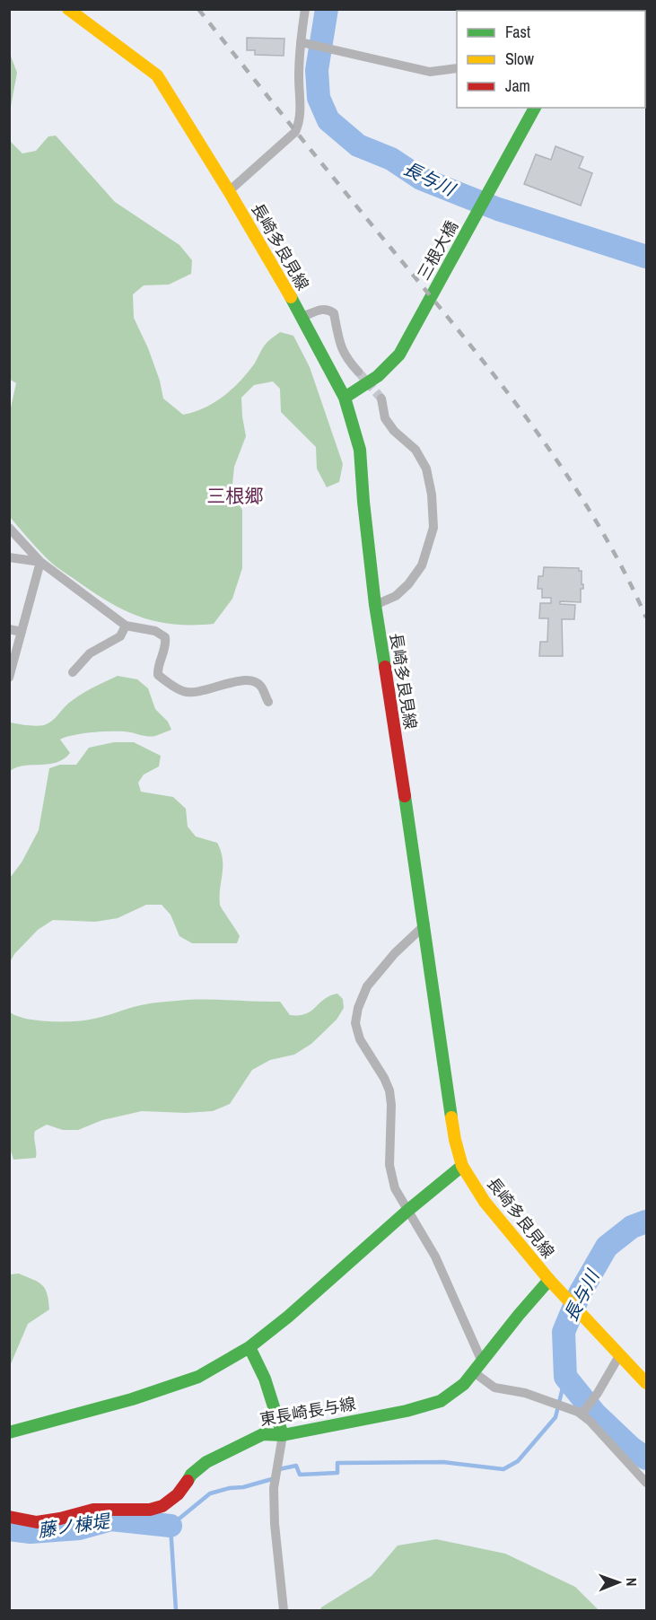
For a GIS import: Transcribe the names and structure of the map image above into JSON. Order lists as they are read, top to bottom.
{
  "streets": {
    "main road": ["長崎多良見線", "三根大橋", "東長崎長与線"]
  },
  "crossings": [
    ["長崎多良見線", "三根大橋"],
    ["長崎多良見線", "東長崎長与線"]
  ],
  "districts": ["三根郷"],
  "water": ["長与川", "藤ノ棟堤"],
  "legend": ["Fast", "Slow", "Jam"],
  "north": "right"
}
